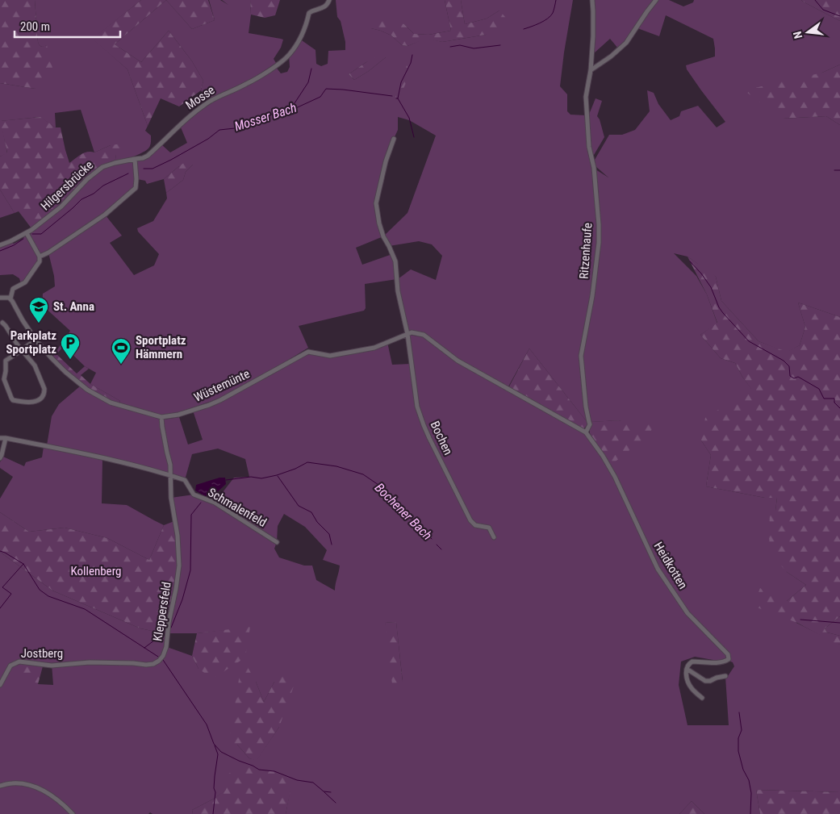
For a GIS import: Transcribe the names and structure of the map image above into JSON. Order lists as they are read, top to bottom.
{
  "streets": {
    "street": [
      "Mosse",
      "Hilgersbrücke",
      "Ritzenhaufe",
      "Wüstemünte",
      "Bochen",
      "Schmalenfeld",
      "Heidkotten",
      "Kleppersfeld",
      "Jostberg"
    ]
  },
  "crossings": [
    ["Mosse", "Hilgersbrücke"],
    ["Ritzenhaufe", "Heidkotten"],
    ["Wüstemünte", "Bochen"],
    ["Wüstemünte", "Kleppersfeld"],
    ["Schmalenfeld", "Kleppersfeld"],
    ["Kleppersfeld", "Jostberg"]
  ],
  "water": ["Mosser Bach", "Bochener Bach"],
  "parks": ["Kollenberg"],
  "places": {
    "school or university": ["St. Anna"],
    "parking": ["Parkplatz Sportplatz"],
    "sports": ["Sportplatz Hämmern"]
  },
  "scale_bar": "200 m",
  "north": "left"
}
